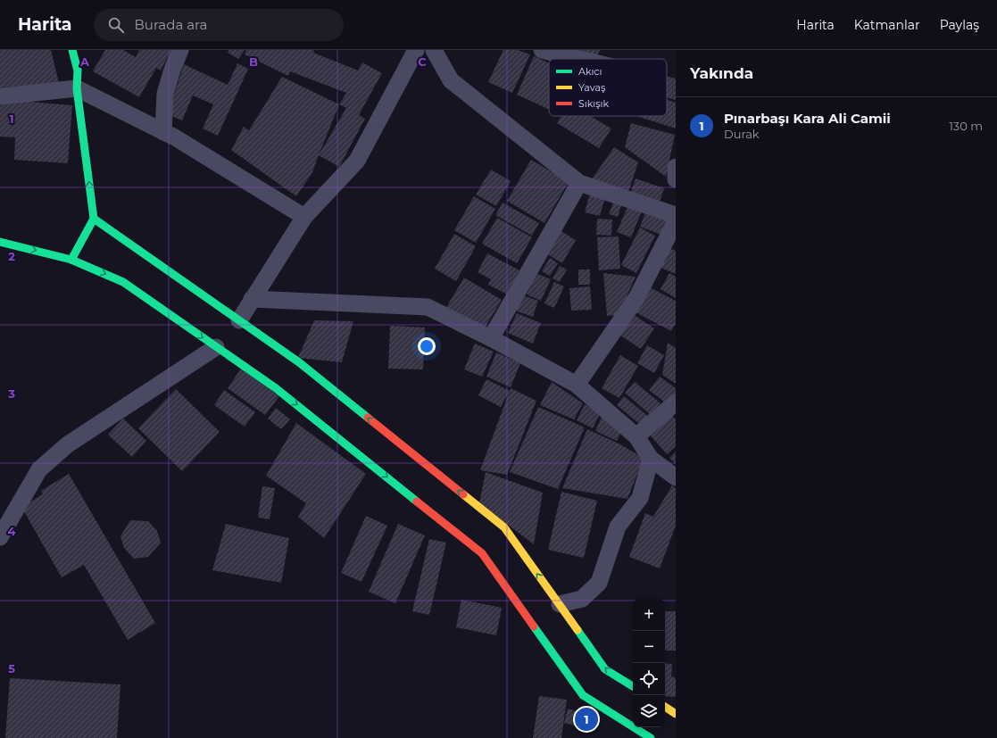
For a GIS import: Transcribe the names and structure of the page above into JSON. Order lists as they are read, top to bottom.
{
  "legend": ["Akıcı", "Yavaş", "Sıkışık"],
  "page": {
    "header": "Harita",
    "search": "Burada ara",
    "nav": ["Harita", "Katmanlar", "Paylaş"],
    "heading": "Yakında",
    "list": [
      {
        "mark": "1",
        "name": "Pınarbaşı Kara Ali Camii",
        "note": "Durak",
        "value": "130 m"
      }
    ],
    "map_buttons": ["+", "−"],
    "pins": "1"
  },
  "grid": {
    "columns": ["A", "B", "C"],
    "rows": [
      "1",
      "2",
      "3",
      "4",
      "5"
    ]
  }
}
